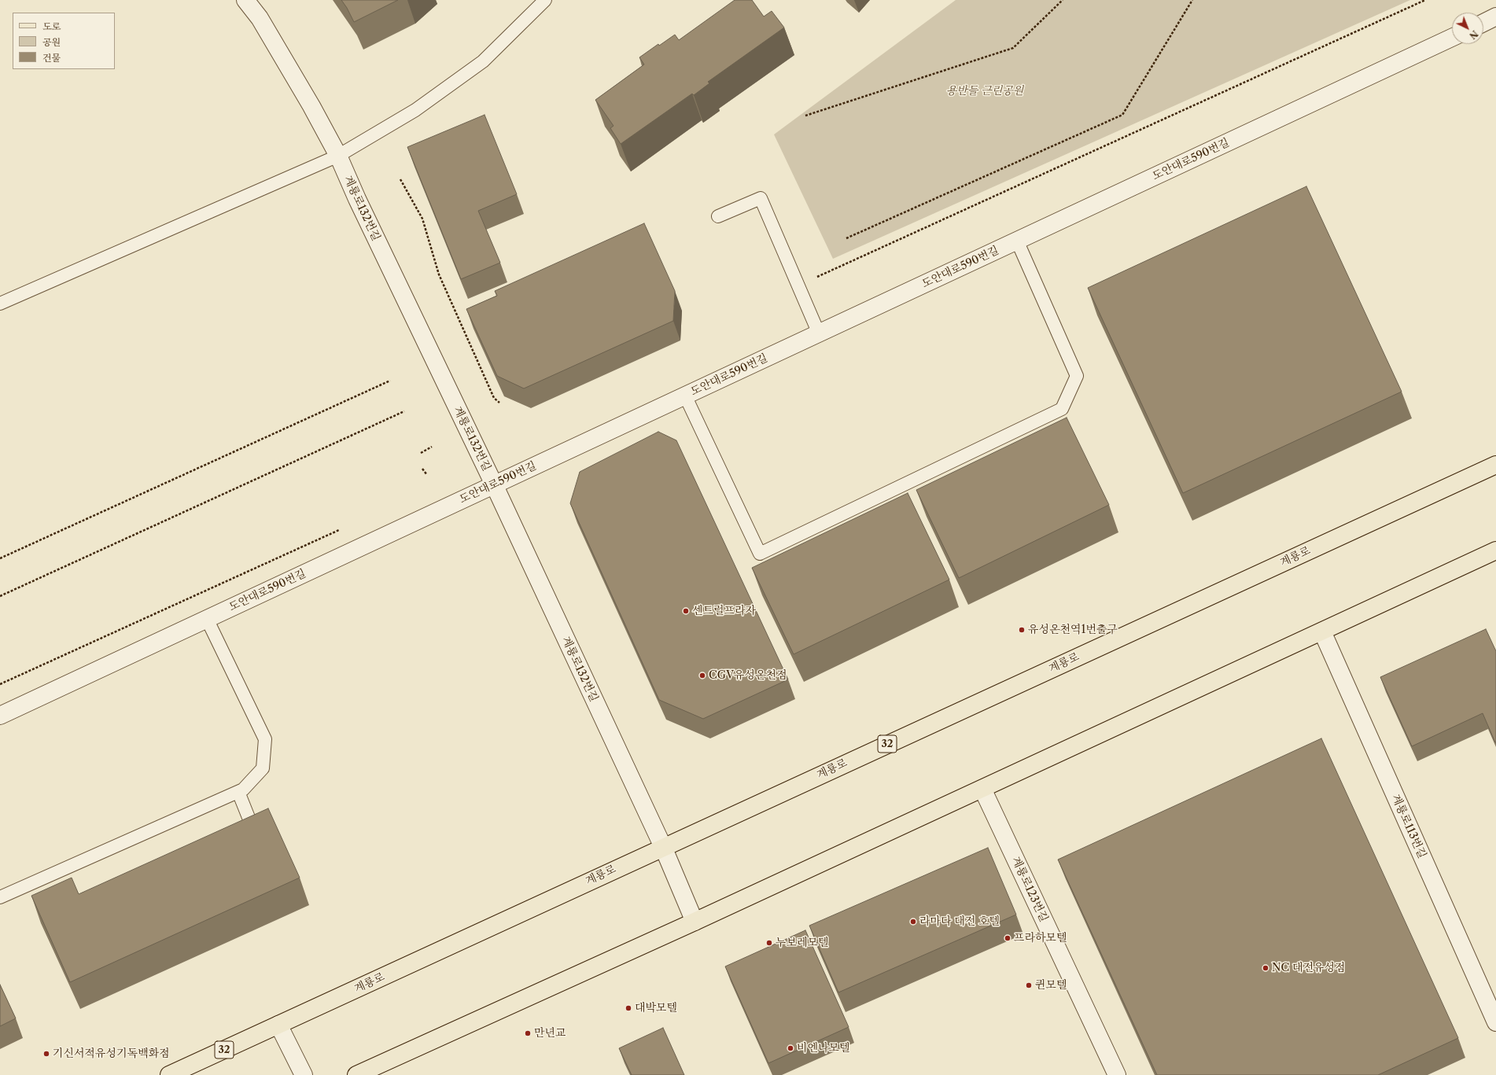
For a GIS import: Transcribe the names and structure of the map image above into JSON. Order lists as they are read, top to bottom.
{
  "streets": {
    "main road": ["계룡로", "32"],
    "street": [
      "도안대로590번길",
      "계룡로132번길",
      "계룡로113번길",
      "계룡로123번길"
    ]
  },
  "crossings": [
    ["도안대로590번길", "계룡로132번길"],
    ["계룡로132번길", "계룡로"]
  ],
  "parks": ["용반들 근린공원"],
  "places": [
    "센트럴프라자",
    "유성온천역1번출구",
    "CGV유성온천점",
    "라마다 대전 호텔",
    "프라하모텔",
    "누보레모텔",
    "NC 대전유성점",
    "퀸모텔",
    "대박모텔",
    "만년교",
    "비엔나모텔",
    "기신서적유성기독백화점"
  ],
  "legend": ["도로", "공원", "건물"],
  "north": "bottom right"
}
